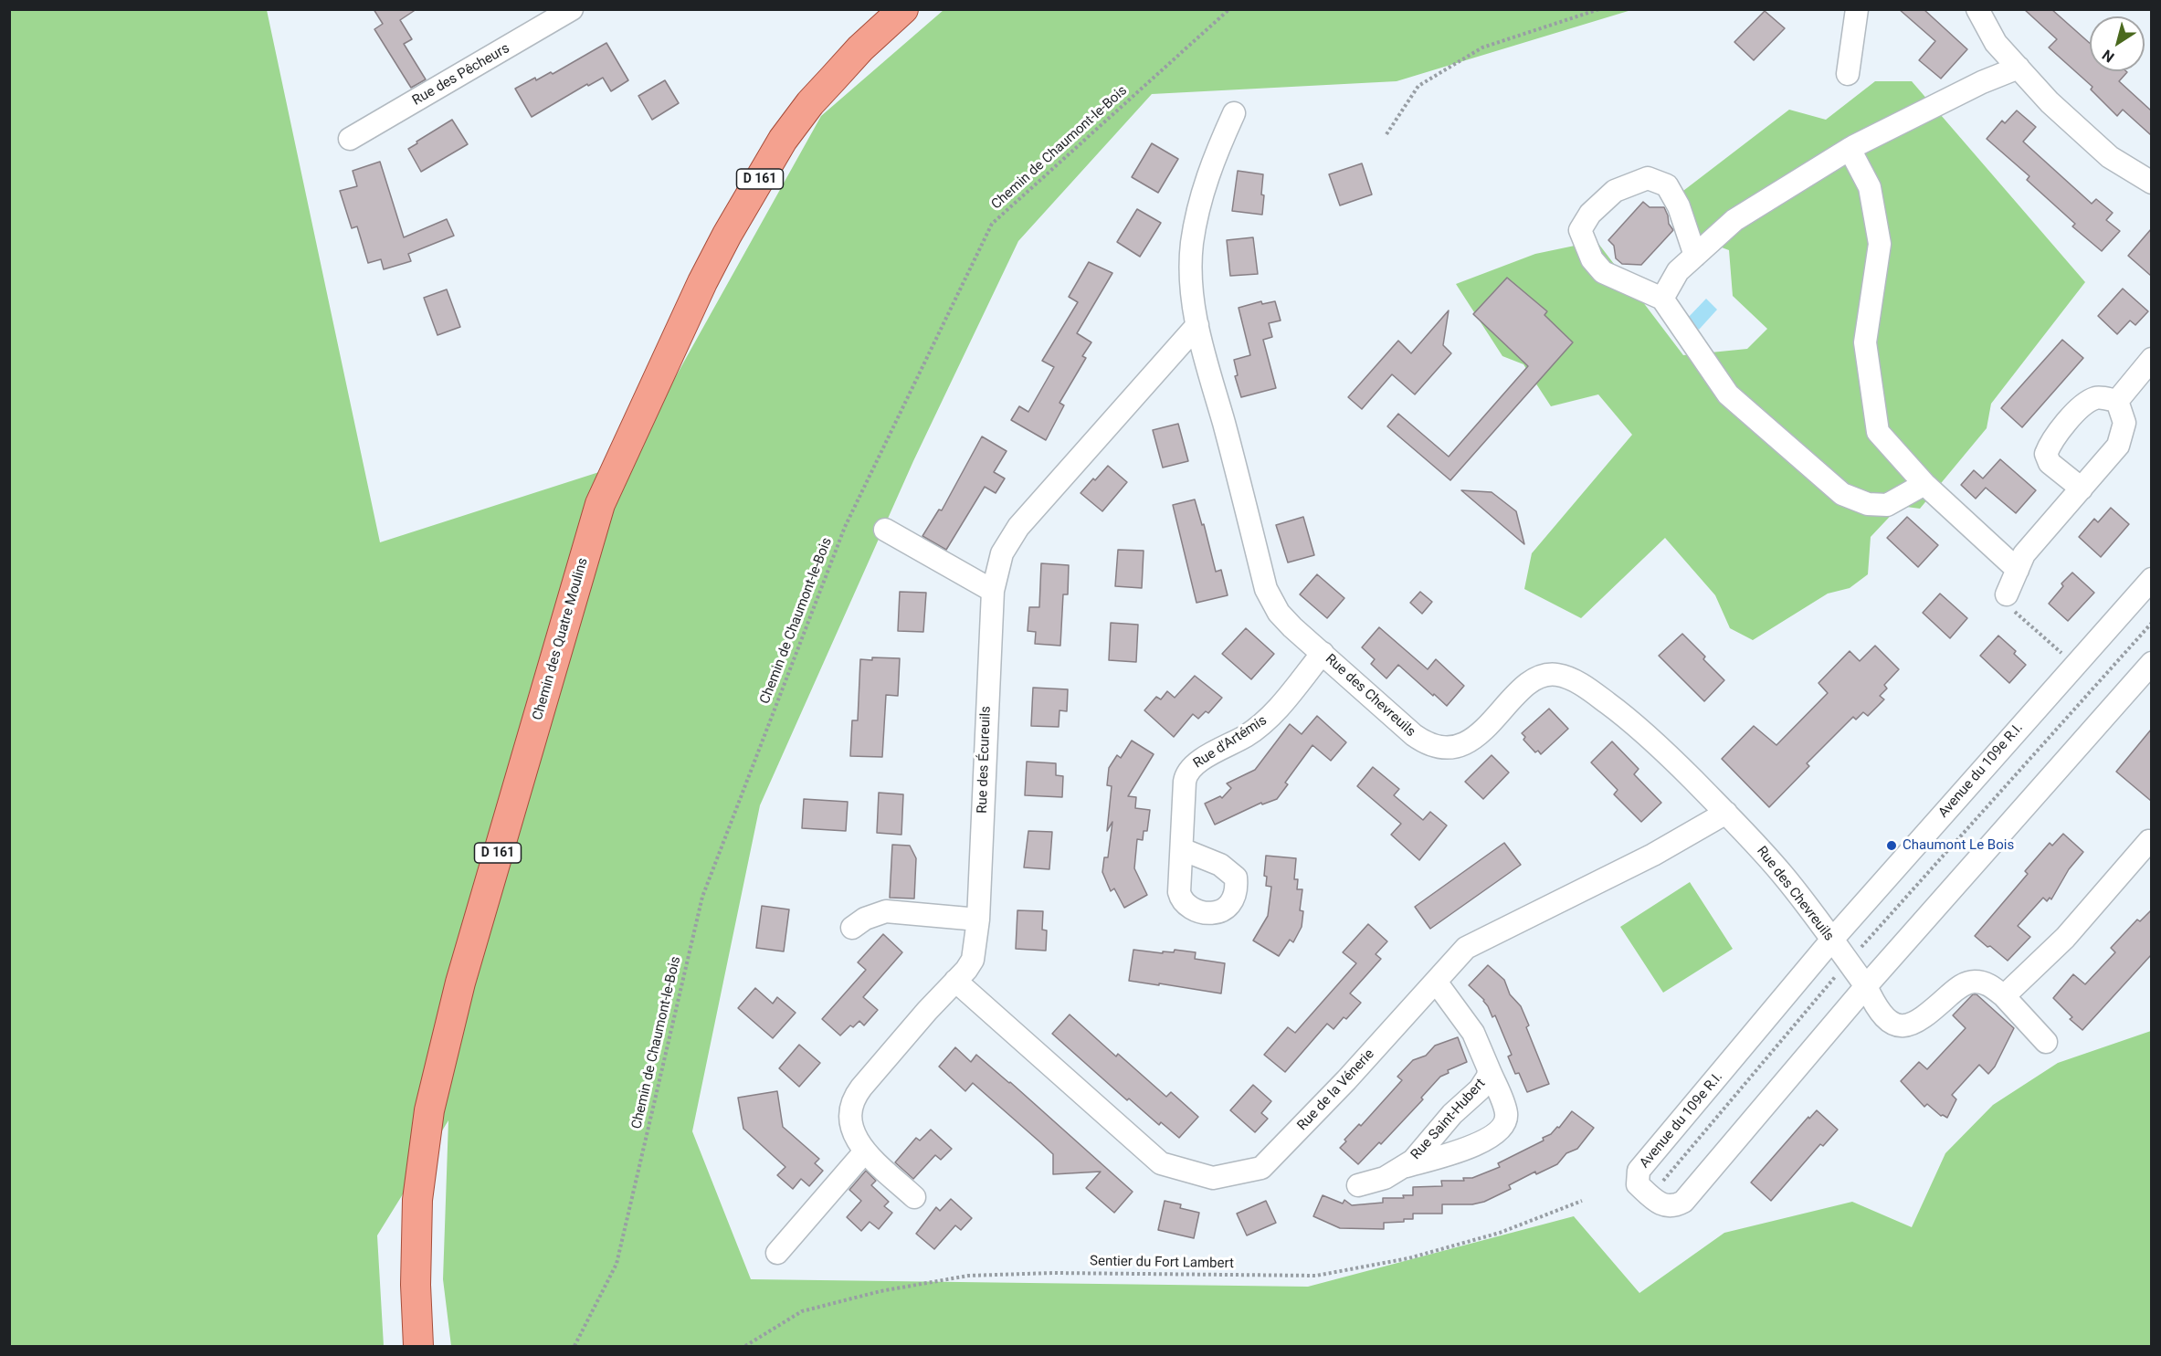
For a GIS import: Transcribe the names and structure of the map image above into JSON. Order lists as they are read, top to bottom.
{
  "streets": {
    "main road": ["D 161", "Chemin des Quatre Moulins"],
    "street": [
      "Rue des Pêcheurs",
      "Rue des Chevreuils",
      "Rue d'Artémis",
      "Rue des Écureuils",
      "Avenue du 109e R.I.",
      "Rue de la Vénerie",
      "Rue Saint-Hubert"
    ],
    "path": ["Chemin de Chaumont-le-Bois", "Sentier du Fort Lambert"]
  },
  "crossings": [
    ["Rue des Chevreuils", "Rue d'Artémis"],
    ["Rue des Chevreuils", "Rue des Écureuils"],
    ["Rue des Chevreuils", "Avenue du 109e R.I."],
    ["Rue des Chevreuils", "Rue de la Vénerie"],
    ["Rue des Écureuils", "Rue de la Vénerie"],
    ["Rue de la Vénerie", "Rue Saint-Hubert"]
  ],
  "places": ["Chaumont Le Bois"],
  "north": "bottom left"
}
